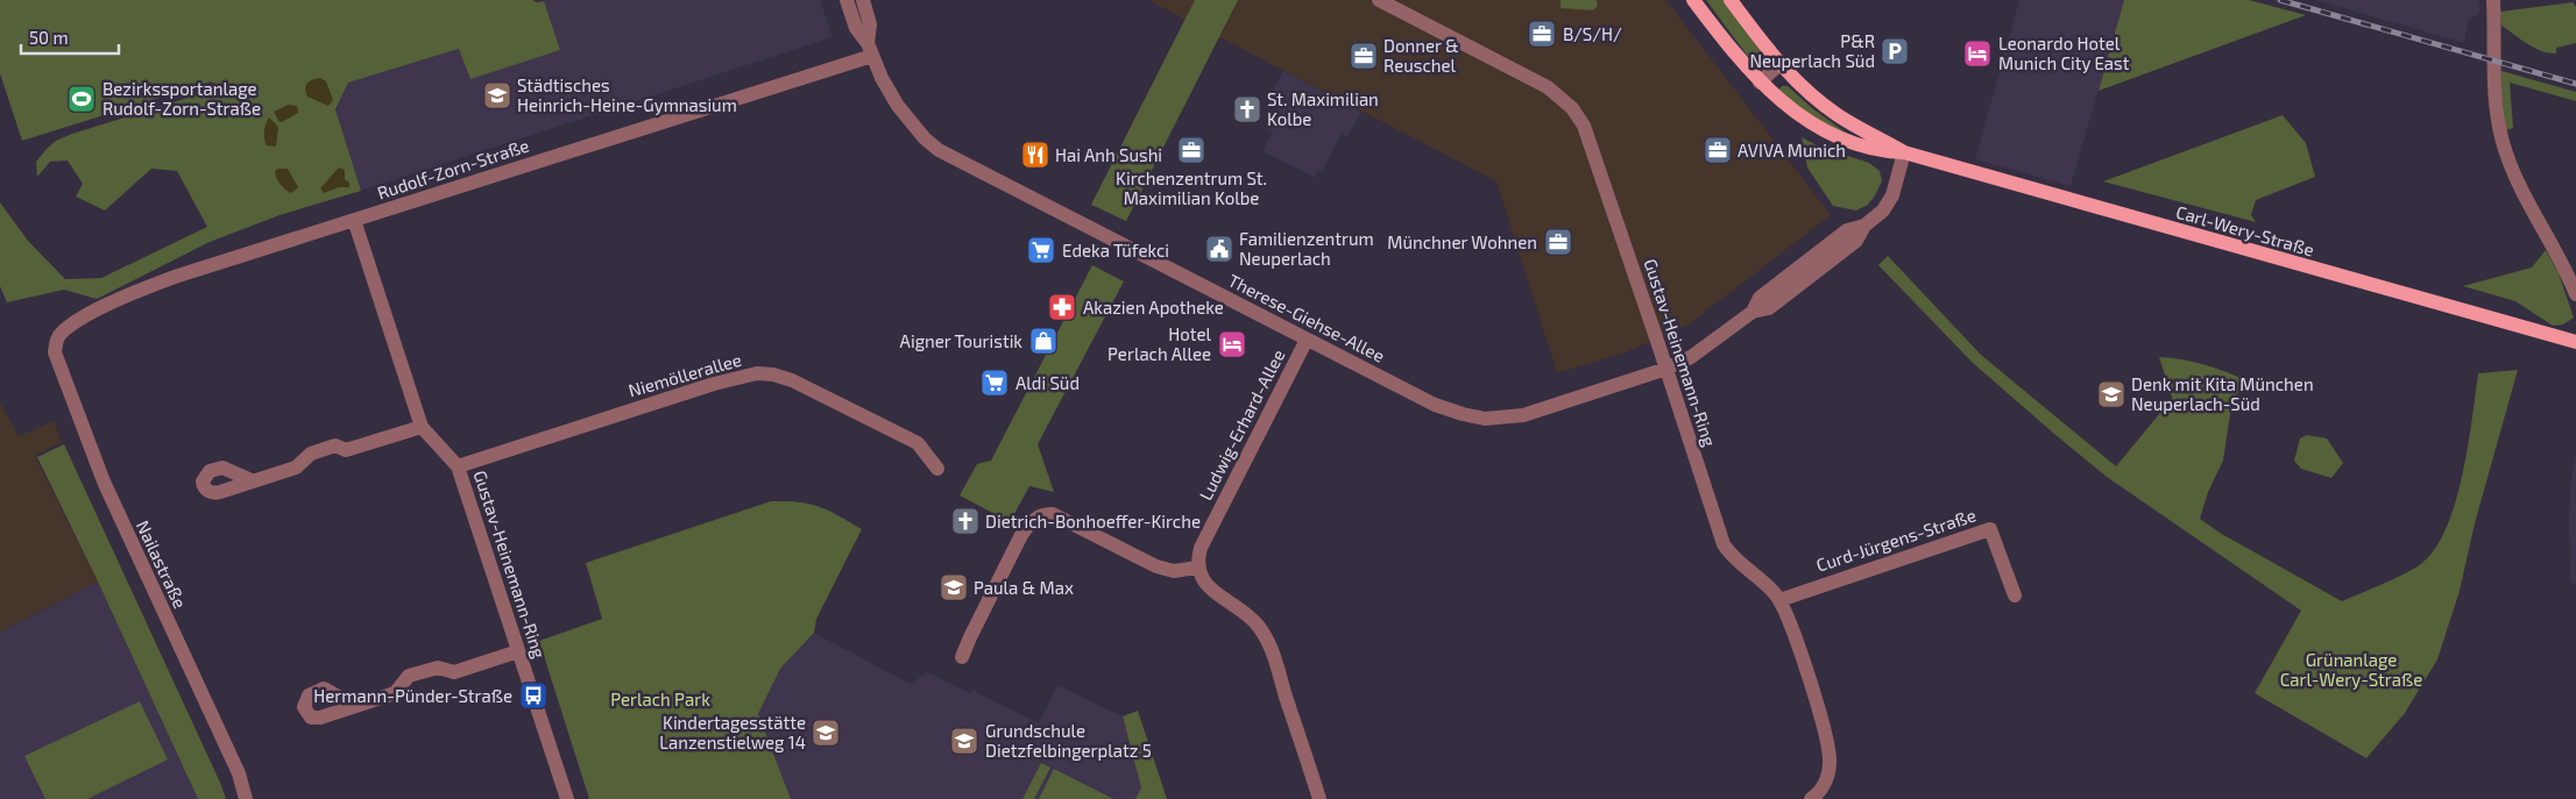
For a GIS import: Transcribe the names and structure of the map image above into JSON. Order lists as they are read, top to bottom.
{
  "streets": {
    "main road": ["Carl-Wery-Straße"],
    "street": [
      "Rudolf-Zorn-Straße",
      "Therese-Giehse-Allee",
      "Gustav-Heinemann-Ring",
      "Niemöllerallee",
      "Ludwig-Erhard-Allee",
      "Curd-Jürgens-Straße",
      "Nailastraße"
    ]
  },
  "crossings": [
    ["Rudolf-Zorn-Straße", "Therese-Giehse-Allee"],
    ["Rudolf-Zorn-Straße", "Gustav-Heinemann-Ring"],
    ["Rudolf-Zorn-Straße", "Nailastraße"],
    ["Carl-Wery-Straße", "Therese-Giehse-Allee"],
    ["Therese-Giehse-Allee", "Gustav-Heinemann-Ring"],
    ["Therese-Giehse-Allee", "Ludwig-Erhard-Allee"],
    ["Gustav-Heinemann-Ring", "Niemöllerallee"],
    ["Gustav-Heinemann-Ring", "Curd-Jürgens-Straße"]
  ],
  "parks": ["Grünanlage Carl-Wery-Straße", "Perlach Park"],
  "places": {
    "office": [
      "B/S/H/",
      "Donner & Reuschel",
      "Kirchenzentrum St. Maximilian Kolbe",
      "AVIVA Munich",
      "Münchner Wohnen"
    ],
    "parking": ["P&R Neuperlach Süd"],
    "hotel": ["Leonardo Hotel Munich City East", "Hotel Perlach Allee"],
    "school or university": [
      "Städtisches Heinrich-Heine-Gymnasium",
      "Denk mit Kita München Neuperlach-Süd",
      "Paula & Max",
      "Kindertagesstätte Lanzenstielweg 14",
      "Grundschule Dietzfelbingerplatz 5"
    ],
    "sports": ["Bezirkssportanlage Rudolf-Zorn-Straße"],
    "church": ["St. Maximilian Kolbe", "Dietrich-Bonhoeffer-Kirche"],
    "restaurant": ["Hai Anh Sushi"],
    "public building": ["Familienzentrum Neuperlach"],
    "supermarket": ["Edeka Tüfekci", "Aldi Süd"],
    "pharmacy": ["Akazien Apotheke"],
    "shop": ["Aigner Touristik"],
    "bus stop": ["Hermann-Pünder-Straße"]
  },
  "scale_bar": "50 m"
}
